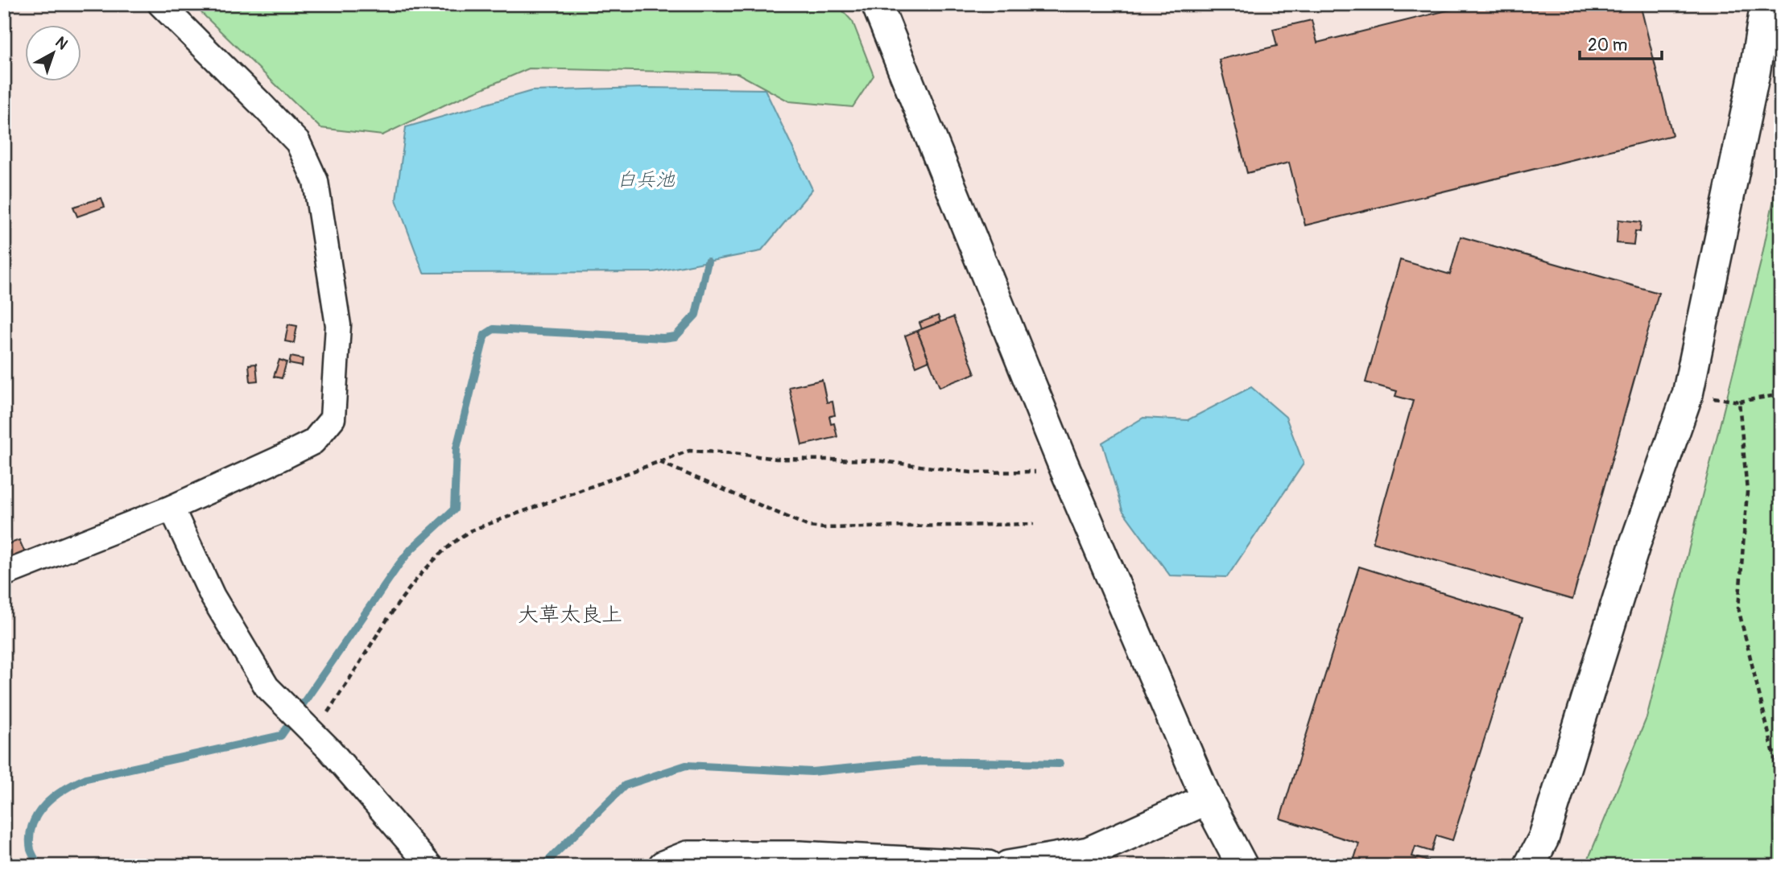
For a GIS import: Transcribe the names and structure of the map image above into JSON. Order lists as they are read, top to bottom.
{
  "districts": ["大草太良上"],
  "water": ["白兵池"],
  "scale_bar": "20 m",
  "north": "top right"
}
